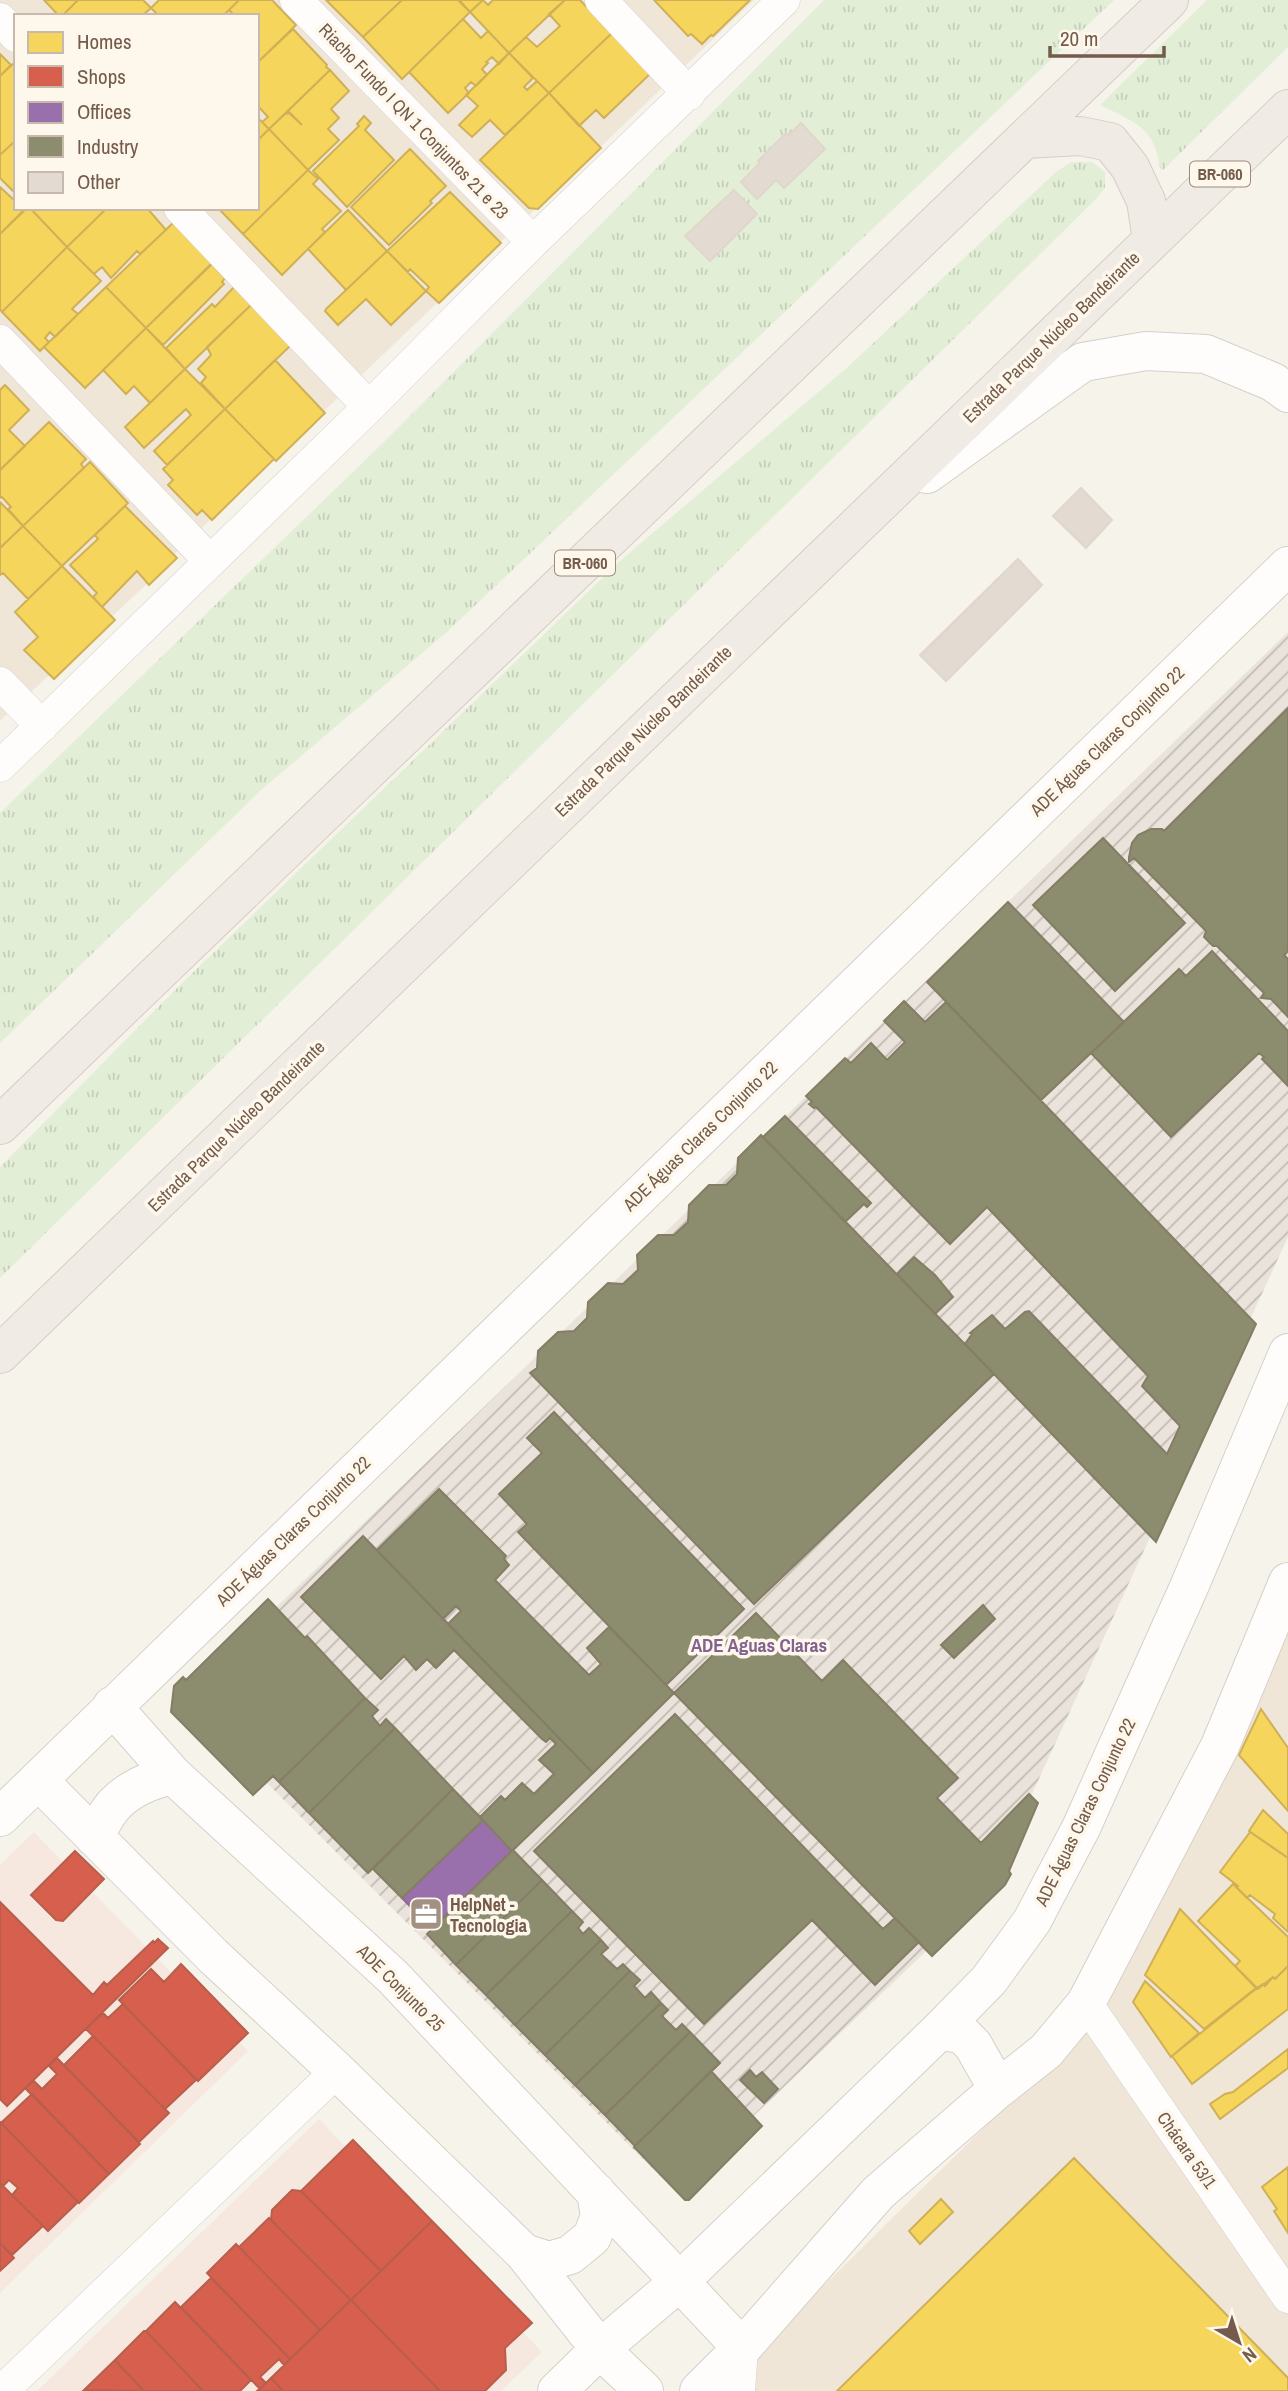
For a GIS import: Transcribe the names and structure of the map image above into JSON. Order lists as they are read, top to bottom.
{
  "streets": {
    "highway": ["BR-060", "Estrada Parque Núcleo Bandeirante"],
    "street": [
      "Riacho Fundo I QN 1 Conjuntos 21 e 23",
      "ADE Águas Claras Conjunto 22",
      "ADE Conjunto 25",
      "Chácara 53/1"
    ]
  },
  "crossings": [
    ["ADE Águas Claras Conjunto 22", "ADE Conjunto 25"]
  ],
  "districts": ["ADE Aguas Claras"],
  "places": {
    "office": ["HelpNet - Tecnologia"]
  },
  "legend": [
    "Homes",
    "Shops",
    "Offices",
    "Industry",
    "Other"
  ],
  "scale_bar": "20 m",
  "north": "bottom right"
}
